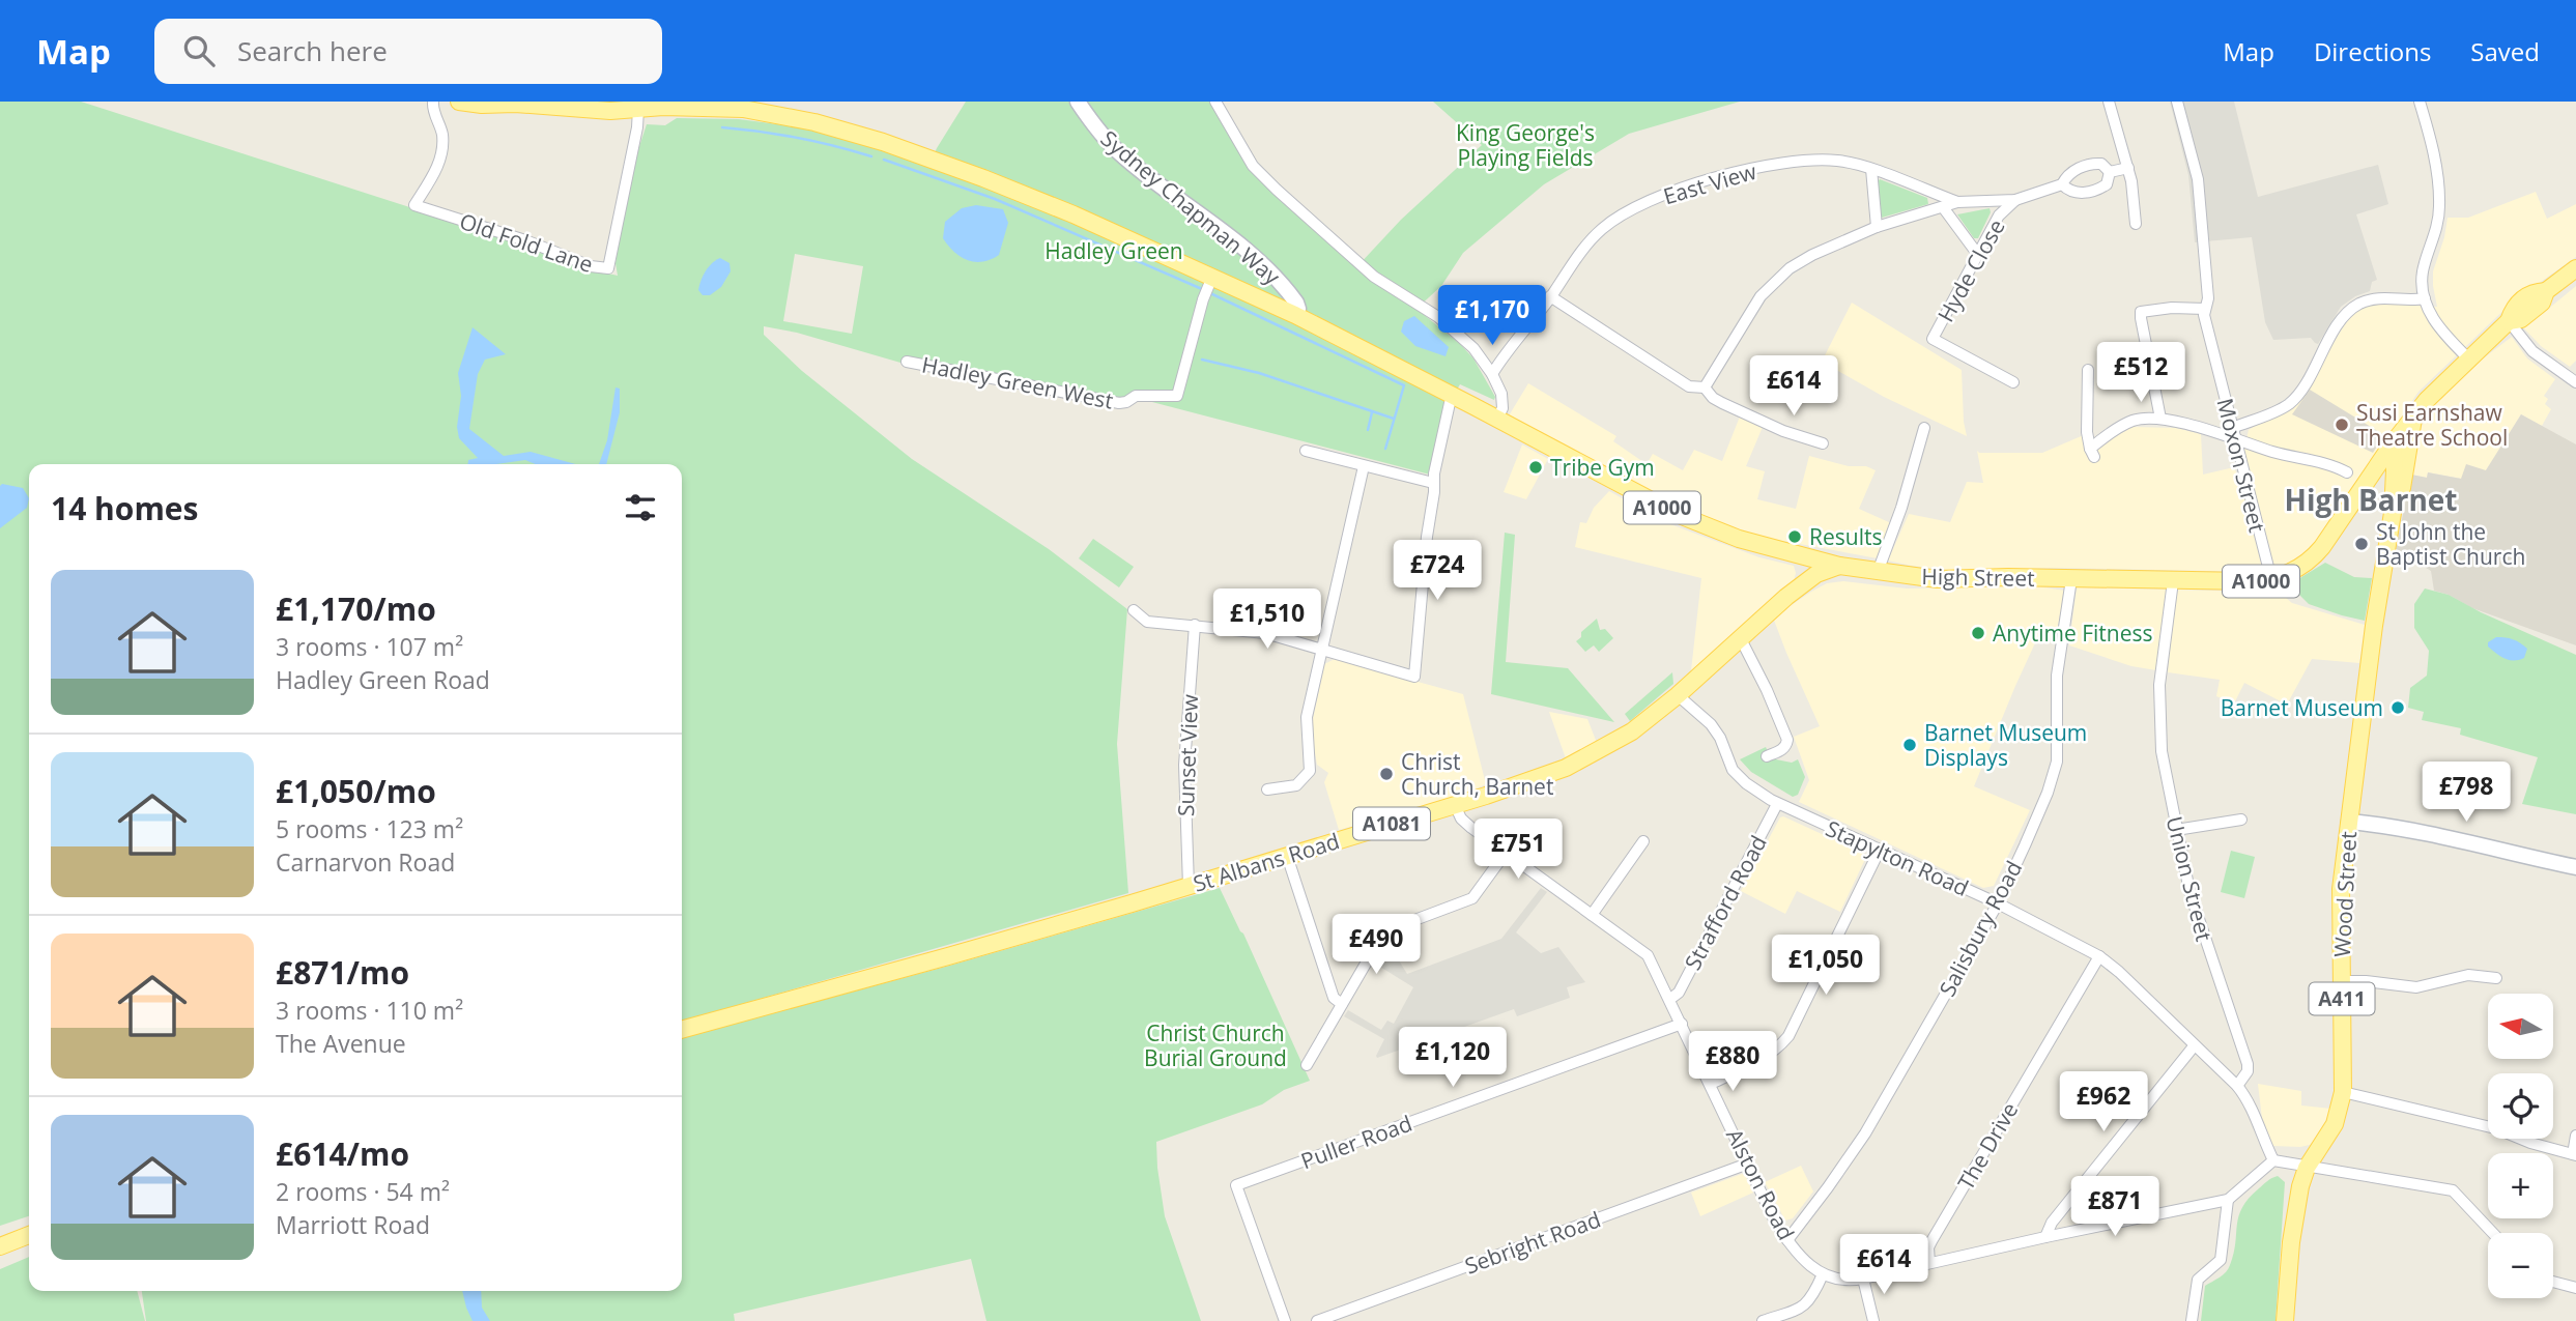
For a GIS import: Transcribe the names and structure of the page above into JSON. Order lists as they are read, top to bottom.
{
  "streets": {
    "main road": [
      "A1000",
      "High Street",
      "A1081",
      "St Albans Road",
      "Wood Street",
      "A411"
    ],
    "street": [
      "East View",
      "Sydney Chapman Way",
      "Old Fold Lane",
      "Hyde Close",
      "Hadley Green West",
      "Moxon Street",
      "Sunset View",
      "Stapylton Road",
      "Union Street",
      "Strafford Road",
      "Salisbury Road",
      "Puller Road",
      "The Drive",
      "Alston Road",
      "Sebright Road"
    ]
  },
  "crossings": [
    ["Sydney Chapman Way", "A1000"],
    ["Old Fold Lane", "A1000"],
    ["Hadley Green West", "A1000"],
    ["Moxon Street", "High Street"],
    ["A1000", "St Albans Road"],
    ["High Street", "St Albans Road"],
    ["High Street", "Union Street"],
    ["High Street", "Wood Street"],
    ["High Street", "Salisbury Road"],
    ["Sunset View", "St Albans Road"],
    ["Stapylton Road", "St Albans Road"],
    ["Stapylton Road", "Union Street"],
    ["Stapylton Road", "Strafford Road"],
    ["Stapylton Road", "Salisbury Road"],
    ["Stapylton Road", "The Drive"],
    ["St Albans Road", "Alston Road"],
    ["Strafford Road", "Alston Road"],
    ["Salisbury Road", "Alston Road"],
    ["Puller Road", "Alston Road"],
    ["Alston Road", "Sebright Road"]
  ],
  "districts": ["High Barnet"],
  "parks": ["King George's Playing Fields", "Hadley Green", "Christ Church Burial Ground"],
  "places": [
    "Susi Earnshaw Theatre School",
    "Tribe Gym",
    "Results",
    "St John the Baptist Church",
    "Anytime Fitness",
    "Barnet Museum",
    "Barnet Museum Displays",
    "Christ Church, Barnet"
  ],
  "north": "left",
  "page": {
    "header": "Map",
    "search": "Search here",
    "nav": ["Map", "Directions", "Saved"],
    "price": [
      "£1,170",
      "£512",
      "£614",
      "£724",
      "£1,510",
      "£798",
      "£751",
      "£490",
      "£1,050",
      "£1,120",
      "£880",
      "£962",
      "£871",
      "£614"
    ],
    "heading": "14 homes",
    "list": [
      {
        "name": "£1,170/mo",
        "note": "3 rooms · 107 m² · Hadley Green Road"
      },
      {
        "name": "£1,050/mo",
        "note": "5 rooms · 123 m² · Carnarvon Road"
      },
      {
        "name": "£871/mo",
        "note": "3 rooms · 110 m² · The Avenue"
      },
      {
        "name": "£614/mo",
        "note": "2 rooms · 54 m² · Marriott Road"
      }
    ],
    "map_buttons": ["+", "−"]
  }
}
